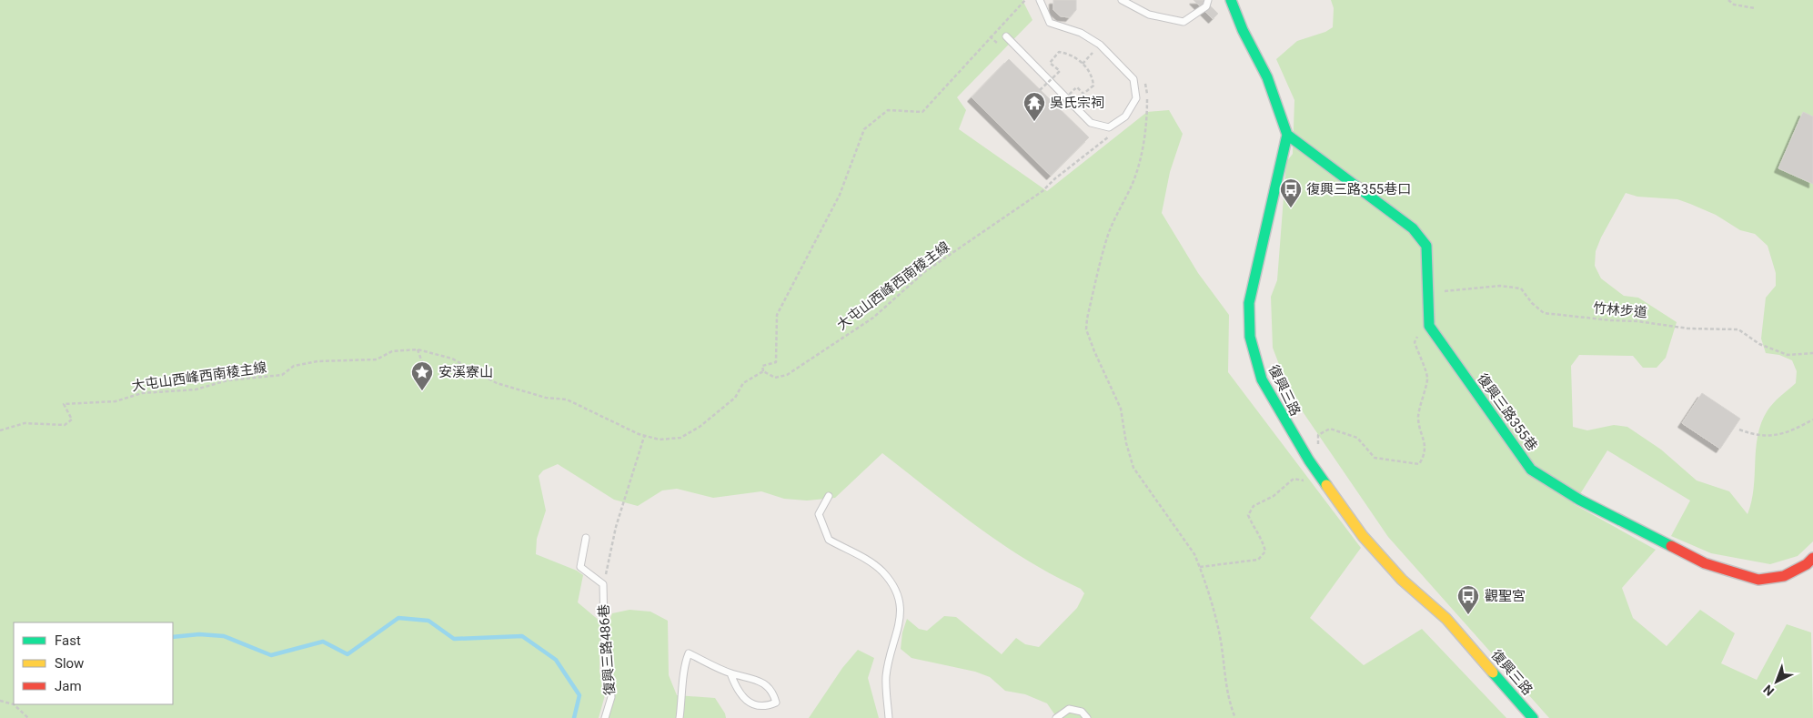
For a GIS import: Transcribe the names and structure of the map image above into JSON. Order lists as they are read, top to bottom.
{
  "streets": {
    "street": ["復興三路", "復興三路355巷"],
    "lane": ["復興三路486巷"],
    "path": ["大屯山西峰西南稜主線", "竹林步道"]
  },
  "places": {
    "temple": ["吳氏宗祠"],
    "bus stop": ["復興三路355巷口", "觀聖宮"],
    "place": ["安溪寮山"]
  },
  "legend": ["Fast", "Slow", "Jam"],
  "north": "bottom left"
}
